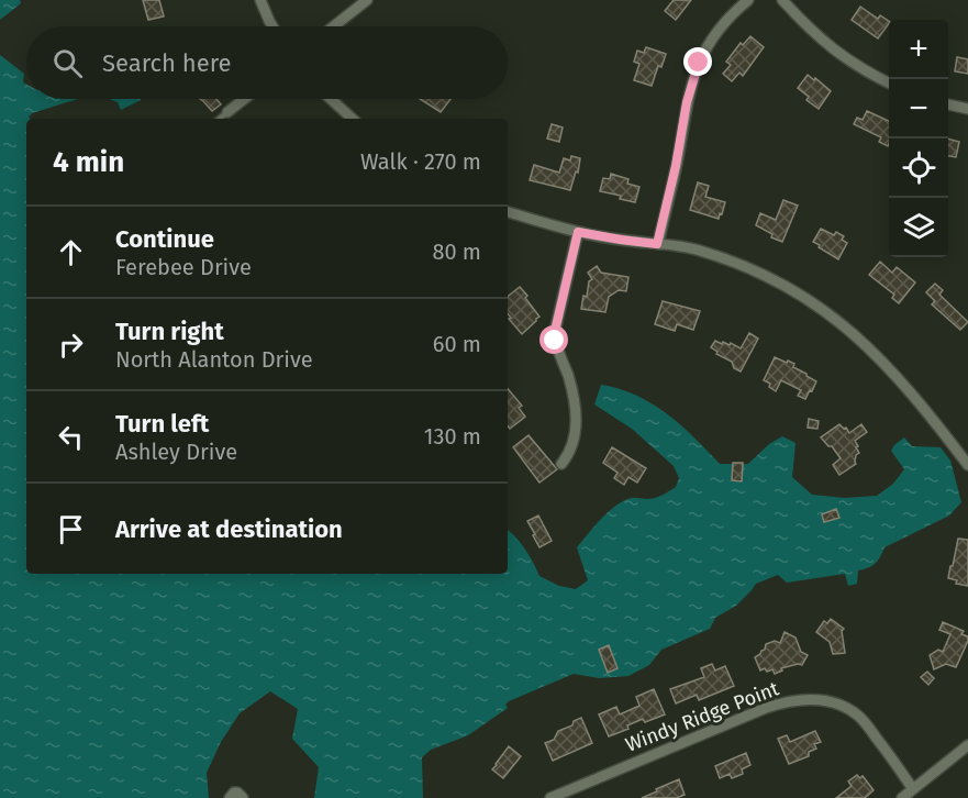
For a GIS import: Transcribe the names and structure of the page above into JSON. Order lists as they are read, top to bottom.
{
  "streets": {
    "street": ["Windy Ridge Point"]
  },
  "page": {
    "map_buttons": ["+", "−"],
    "search": "Search here",
    "heading": ["4 min", "Walk · 270 m"],
    "list": [
      ["Continue", "Ferebee Drive", "80 m"],
      ["Turn right", "North Alanton Drive", "60 m"],
      ["Turn left", "Ashley Drive", "130 m"],
      "Arrive at destination"
    ]
  }
}
